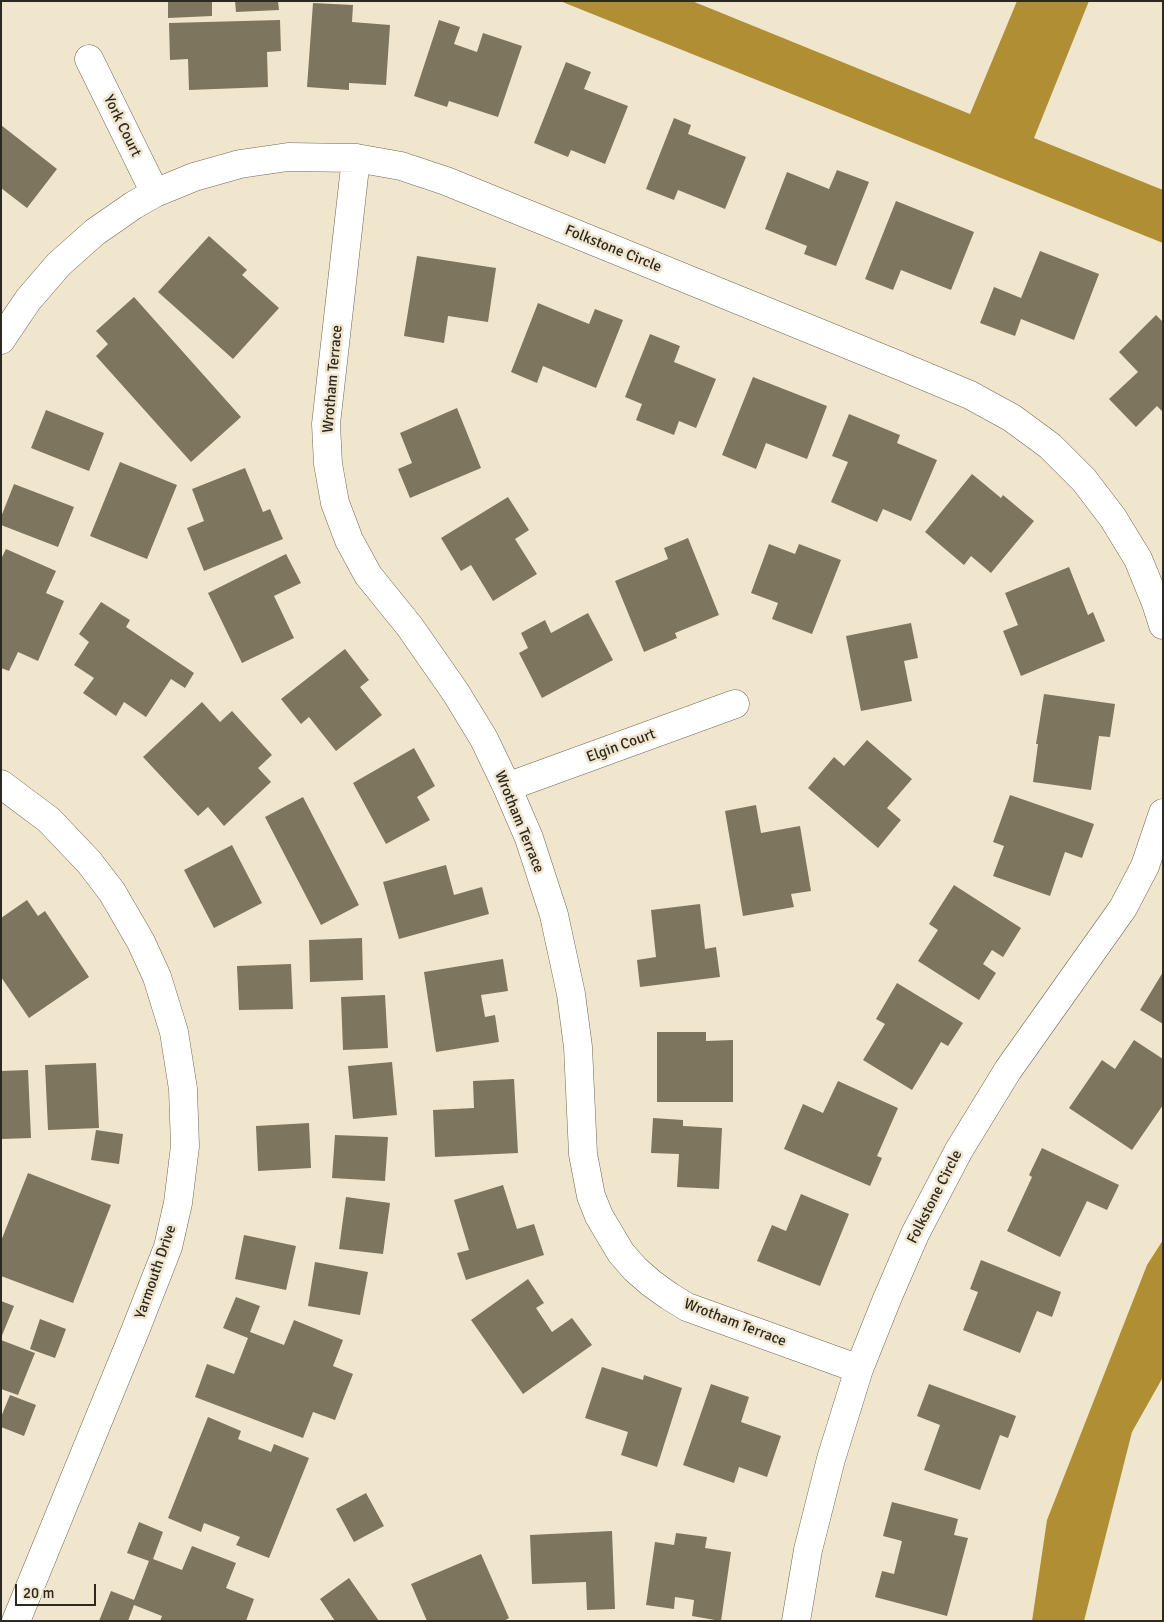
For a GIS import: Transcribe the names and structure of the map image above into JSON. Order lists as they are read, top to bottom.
{
  "streets": {
    "street": [
      "York Court",
      "Folkstone Circle",
      "Wrotham Terrace",
      "Elgin Court",
      "Yarmouth Drive"
    ]
  },
  "crossings": [
    ["York Court", "Folkstone Circle"],
    ["Folkstone Circle", "Wrotham Terrace"],
    ["Wrotham Terrace", "Elgin Court"]
  ],
  "scale_bar": "20 m"
}
